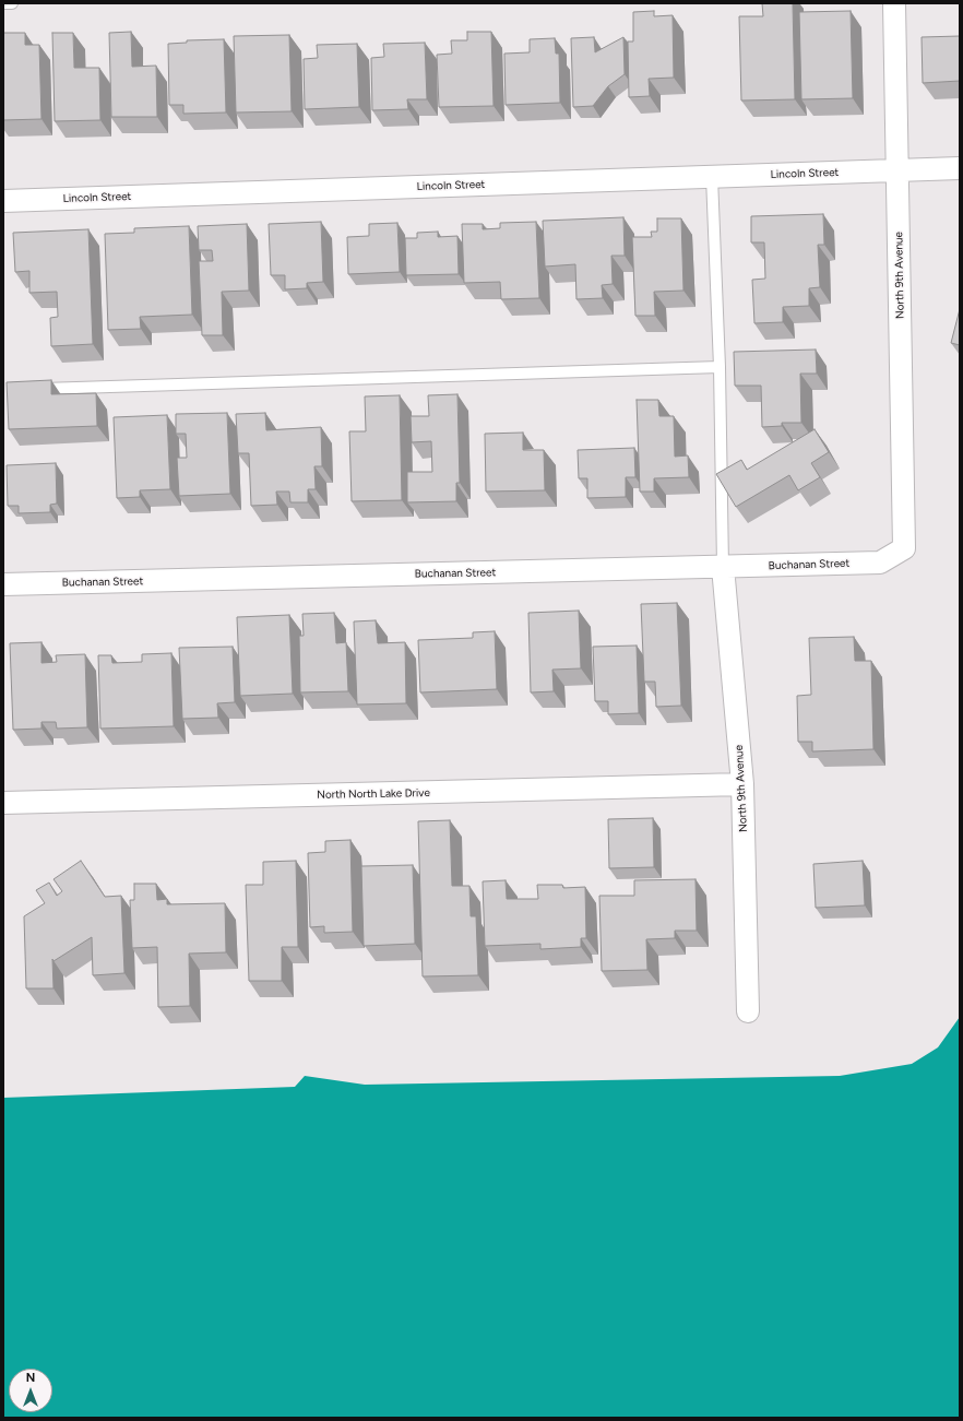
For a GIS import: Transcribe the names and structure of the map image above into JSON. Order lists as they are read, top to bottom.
{
  "streets": {
    "street": [
      "Lincoln Street",
      "North 9th Avenue",
      "Buchanan Street",
      "North North Lake Drive"
    ]
  },
  "crossings": [
    ["Lincoln Street", "North 9th Avenue"],
    ["North 9th Avenue", "Buchanan Street"],
    ["North 9th Avenue", "North North Lake Drive"]
  ],
  "north": "top"
}
